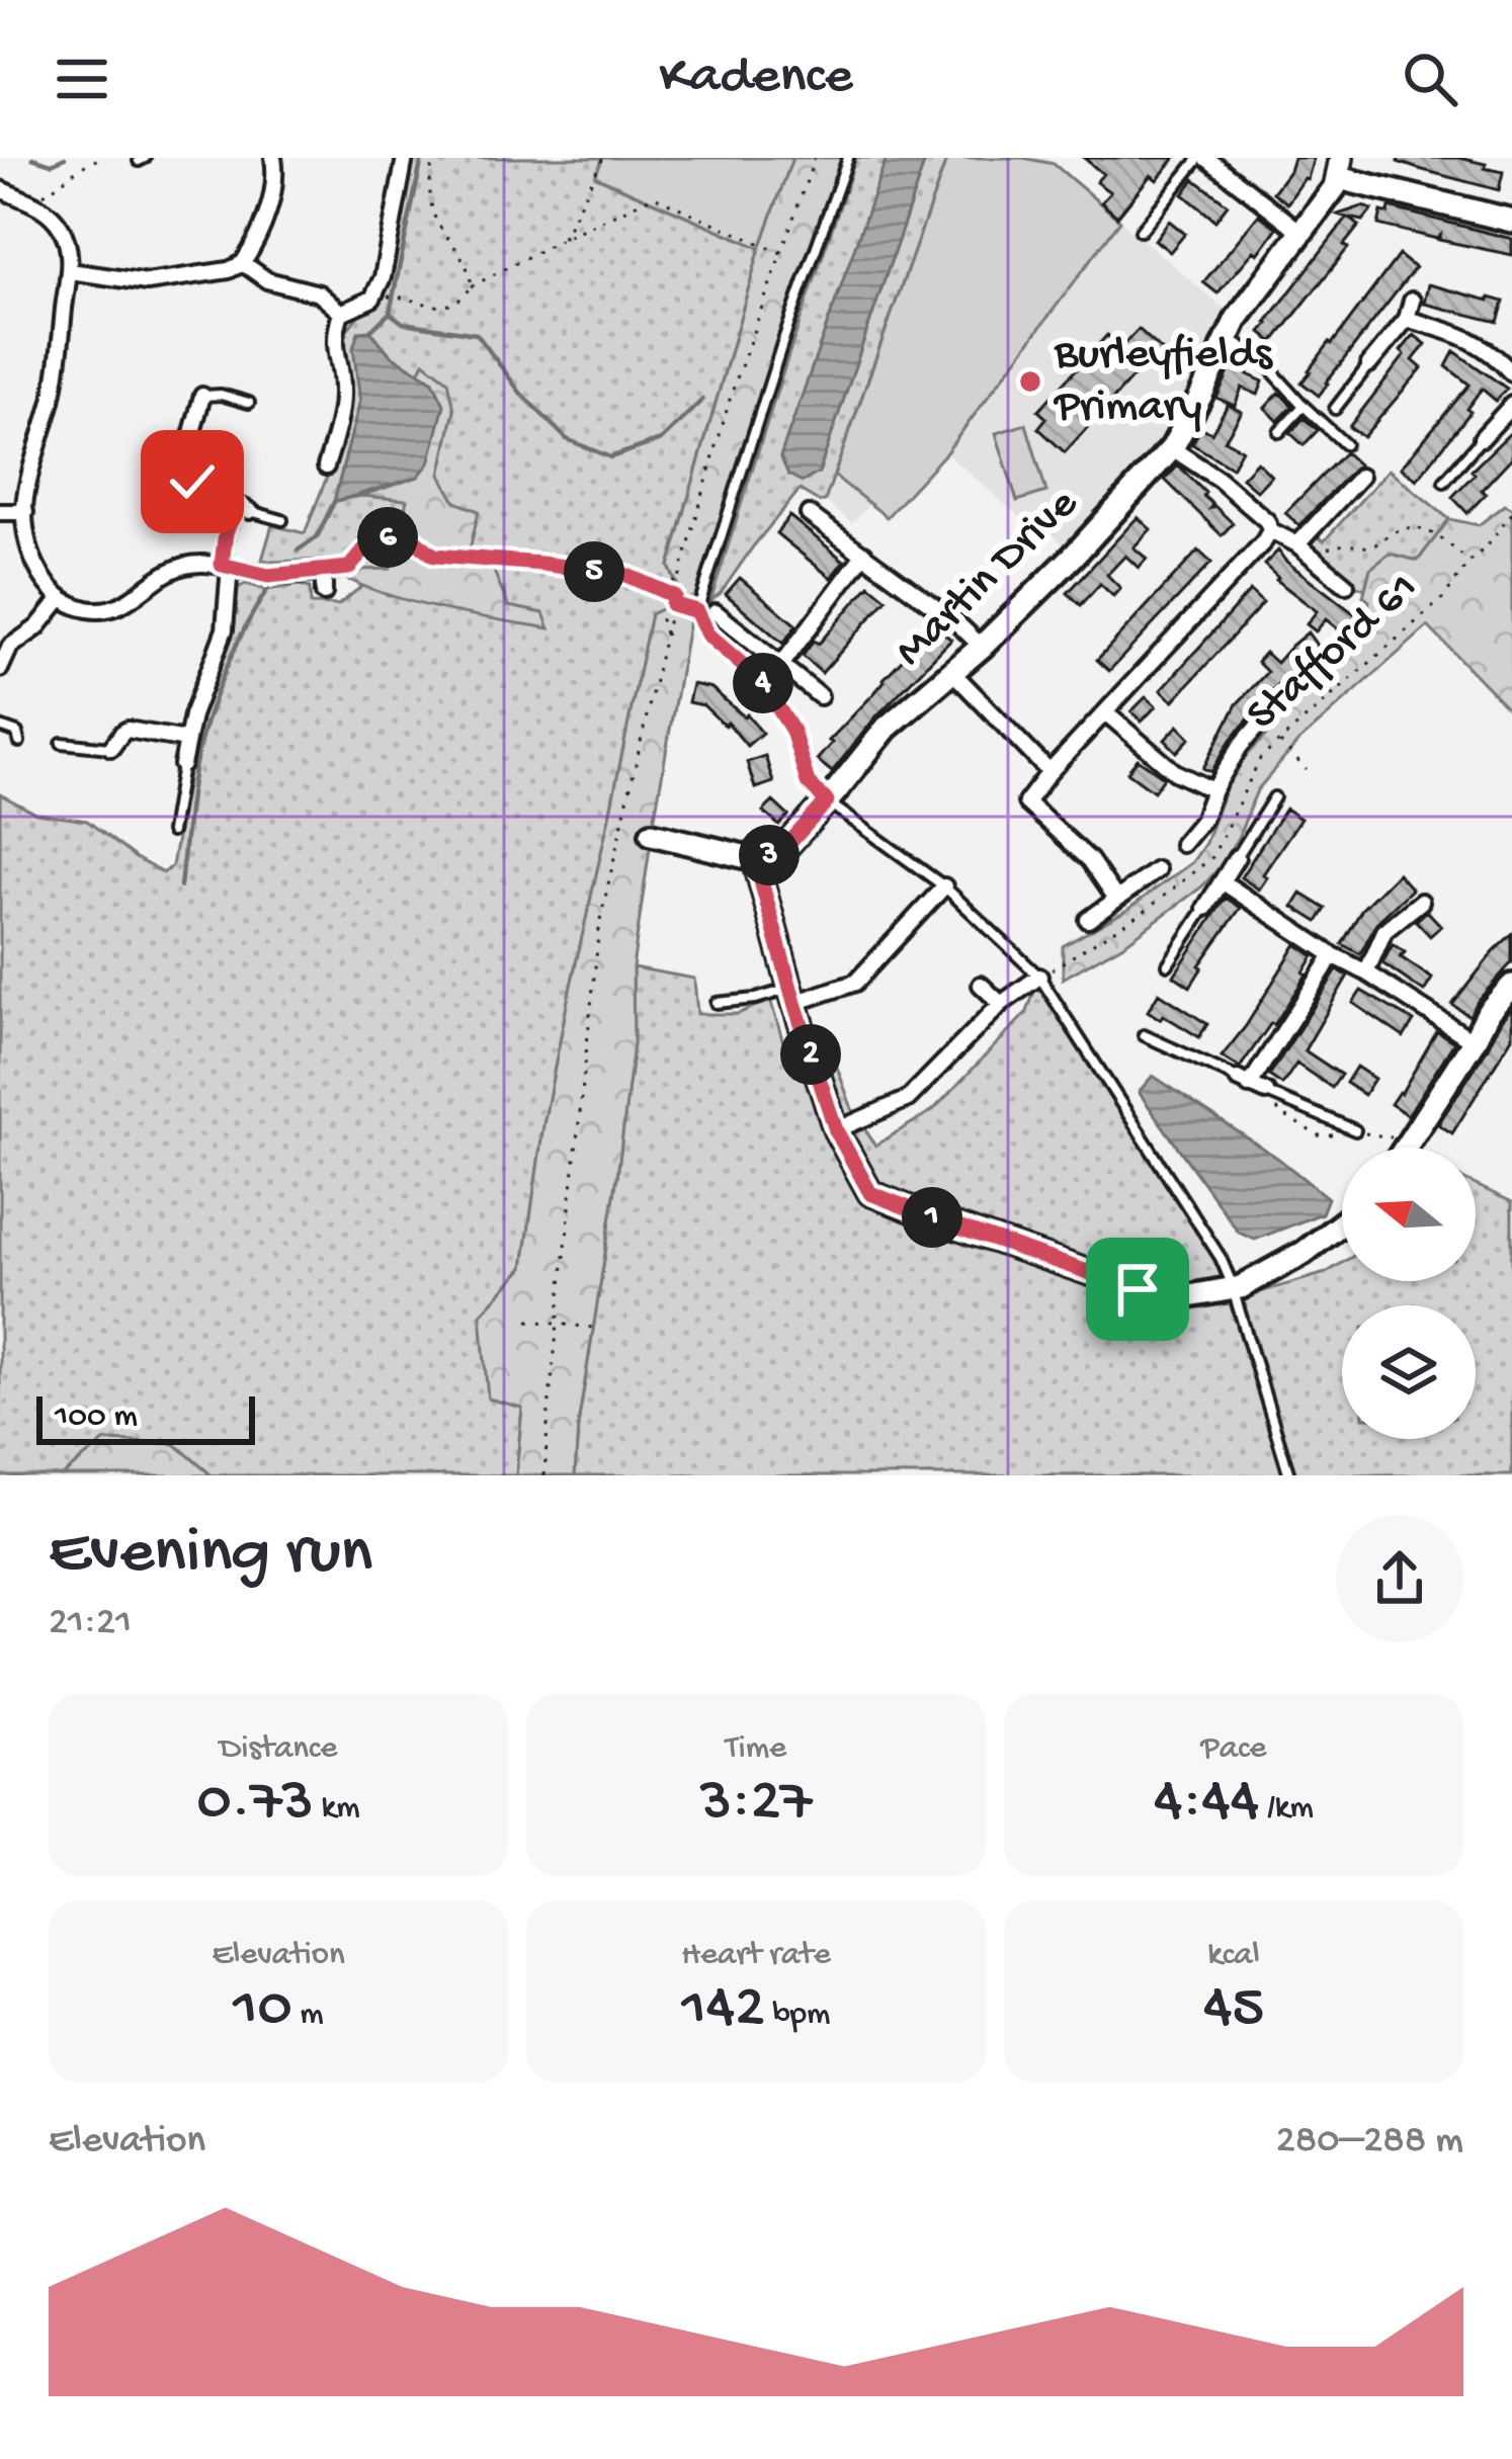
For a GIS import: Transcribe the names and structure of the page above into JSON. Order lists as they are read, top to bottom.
{
  "streets": {
    "street": ["Martin Drive"],
    "path": ["Stafford 61"]
  },
  "places": ["Burleyfields Primary"],
  "scale_bar": "100 m",
  "north": "left",
  "page": {
    "header": "Kadence",
    "pins": [
      "6",
      "5",
      "4",
      "3",
      "2",
      "1"
    ],
    "scale": "100 m",
    "heading": ["Evening run", "21:21"],
    "stats": [
      ["Distance", "0.73 km"],
      ["Time", "3:27"],
      ["Pace", "4:44 /km"],
      ["Elevation", "10 m"],
      ["Heart rate", "142 bpm"],
      ["kcal", "45"]
    ],
    "chart": ["Elevation", "280–288 m"]
  }
}
